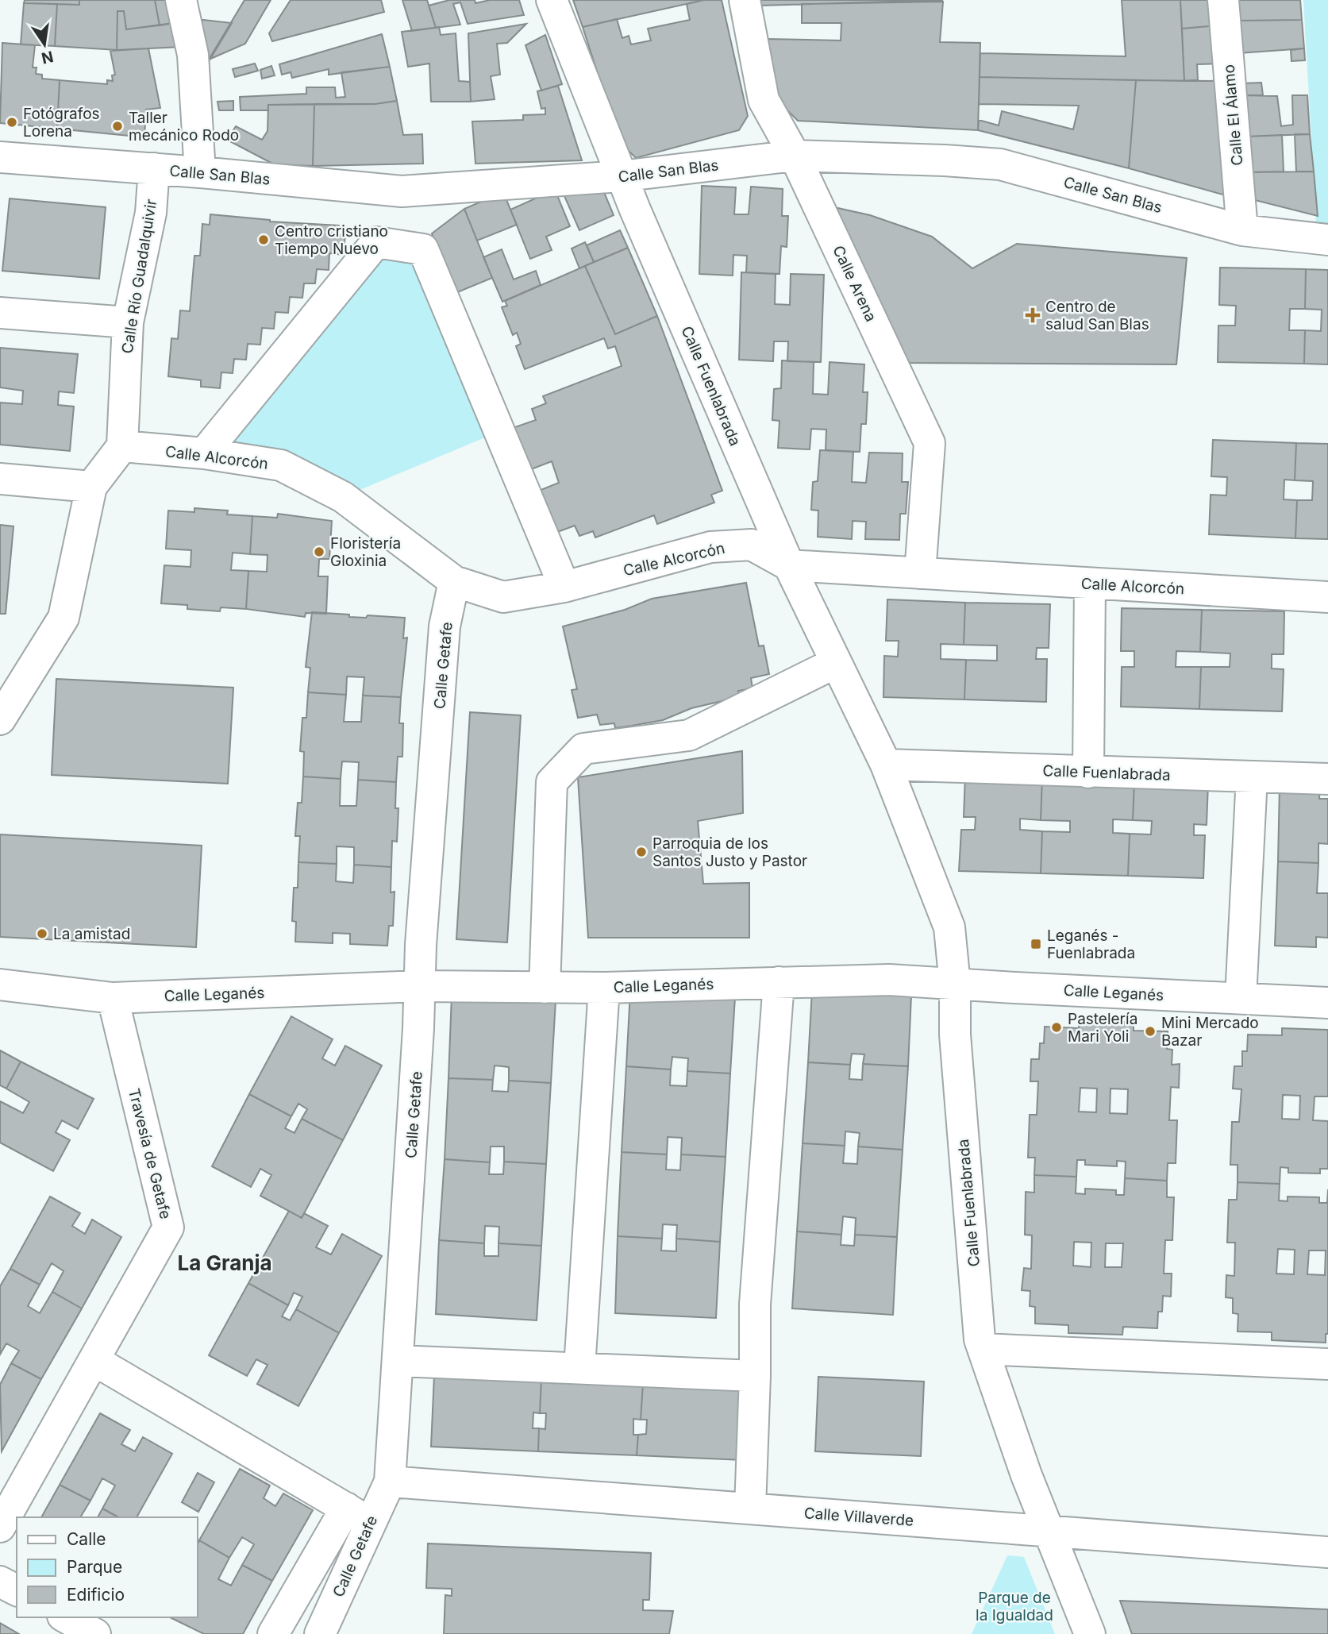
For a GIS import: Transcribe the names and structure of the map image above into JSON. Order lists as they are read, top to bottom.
{
  "streets": {
    "street": [
      "Calle El Álamo",
      "Calle San Blas",
      "Calle Río Guadalquivir",
      "Calle Arena",
      "Calle Fuenlabrada",
      "Calle Alcorcón",
      "Calle Getafe",
      "Calle Leganés",
      "Travesía de Getafe",
      "Calle Villaverde"
    ]
  },
  "crossings": [
    ["Calle El Álamo", "Calle San Blas"],
    ["Calle San Blas", "Calle Río Guadalquivir"],
    ["Calle San Blas", "Calle Arena"],
    ["Calle San Blas", "Calle Fuenlabrada"],
    ["Calle Río Guadalquivir", "Calle Alcorcón"],
    ["Calle Arena", "Calle Alcorcón"],
    ["Calle Fuenlabrada", "Calle Alcorcón"],
    ["Calle Fuenlabrada", "Calle Leganés"],
    ["Calle Fuenlabrada", "Calle Villaverde"],
    ["Calle Alcorcón", "Calle Getafe"],
    ["Calle Getafe", "Calle Leganés"],
    ["Calle Getafe", "Calle Villaverde"],
    ["Calle Leganés", "Travesía de Getafe"]
  ],
  "districts": ["La Granja"],
  "parks": ["Parque de la Igualdad"],
  "places": {
    "other": [
      "Fotógrafos Lorena",
      "Taller mecánico Rodo",
      "Centro cristiano Tiempo Nuevo",
      "Floristería Gloxinia",
      "Parroquia de los Santos Justo y Pastor",
      "La amistad",
      "Pastelería Mari Yoli",
      "Mini Mercado Bazar"
    ],
    "health": ["Centro de salud San Blas"],
    "transit": ["Leganés - Fuenlabrada"]
  },
  "legend": ["Calle", "Parque", "Edificio"],
  "north": "bottom"
}
